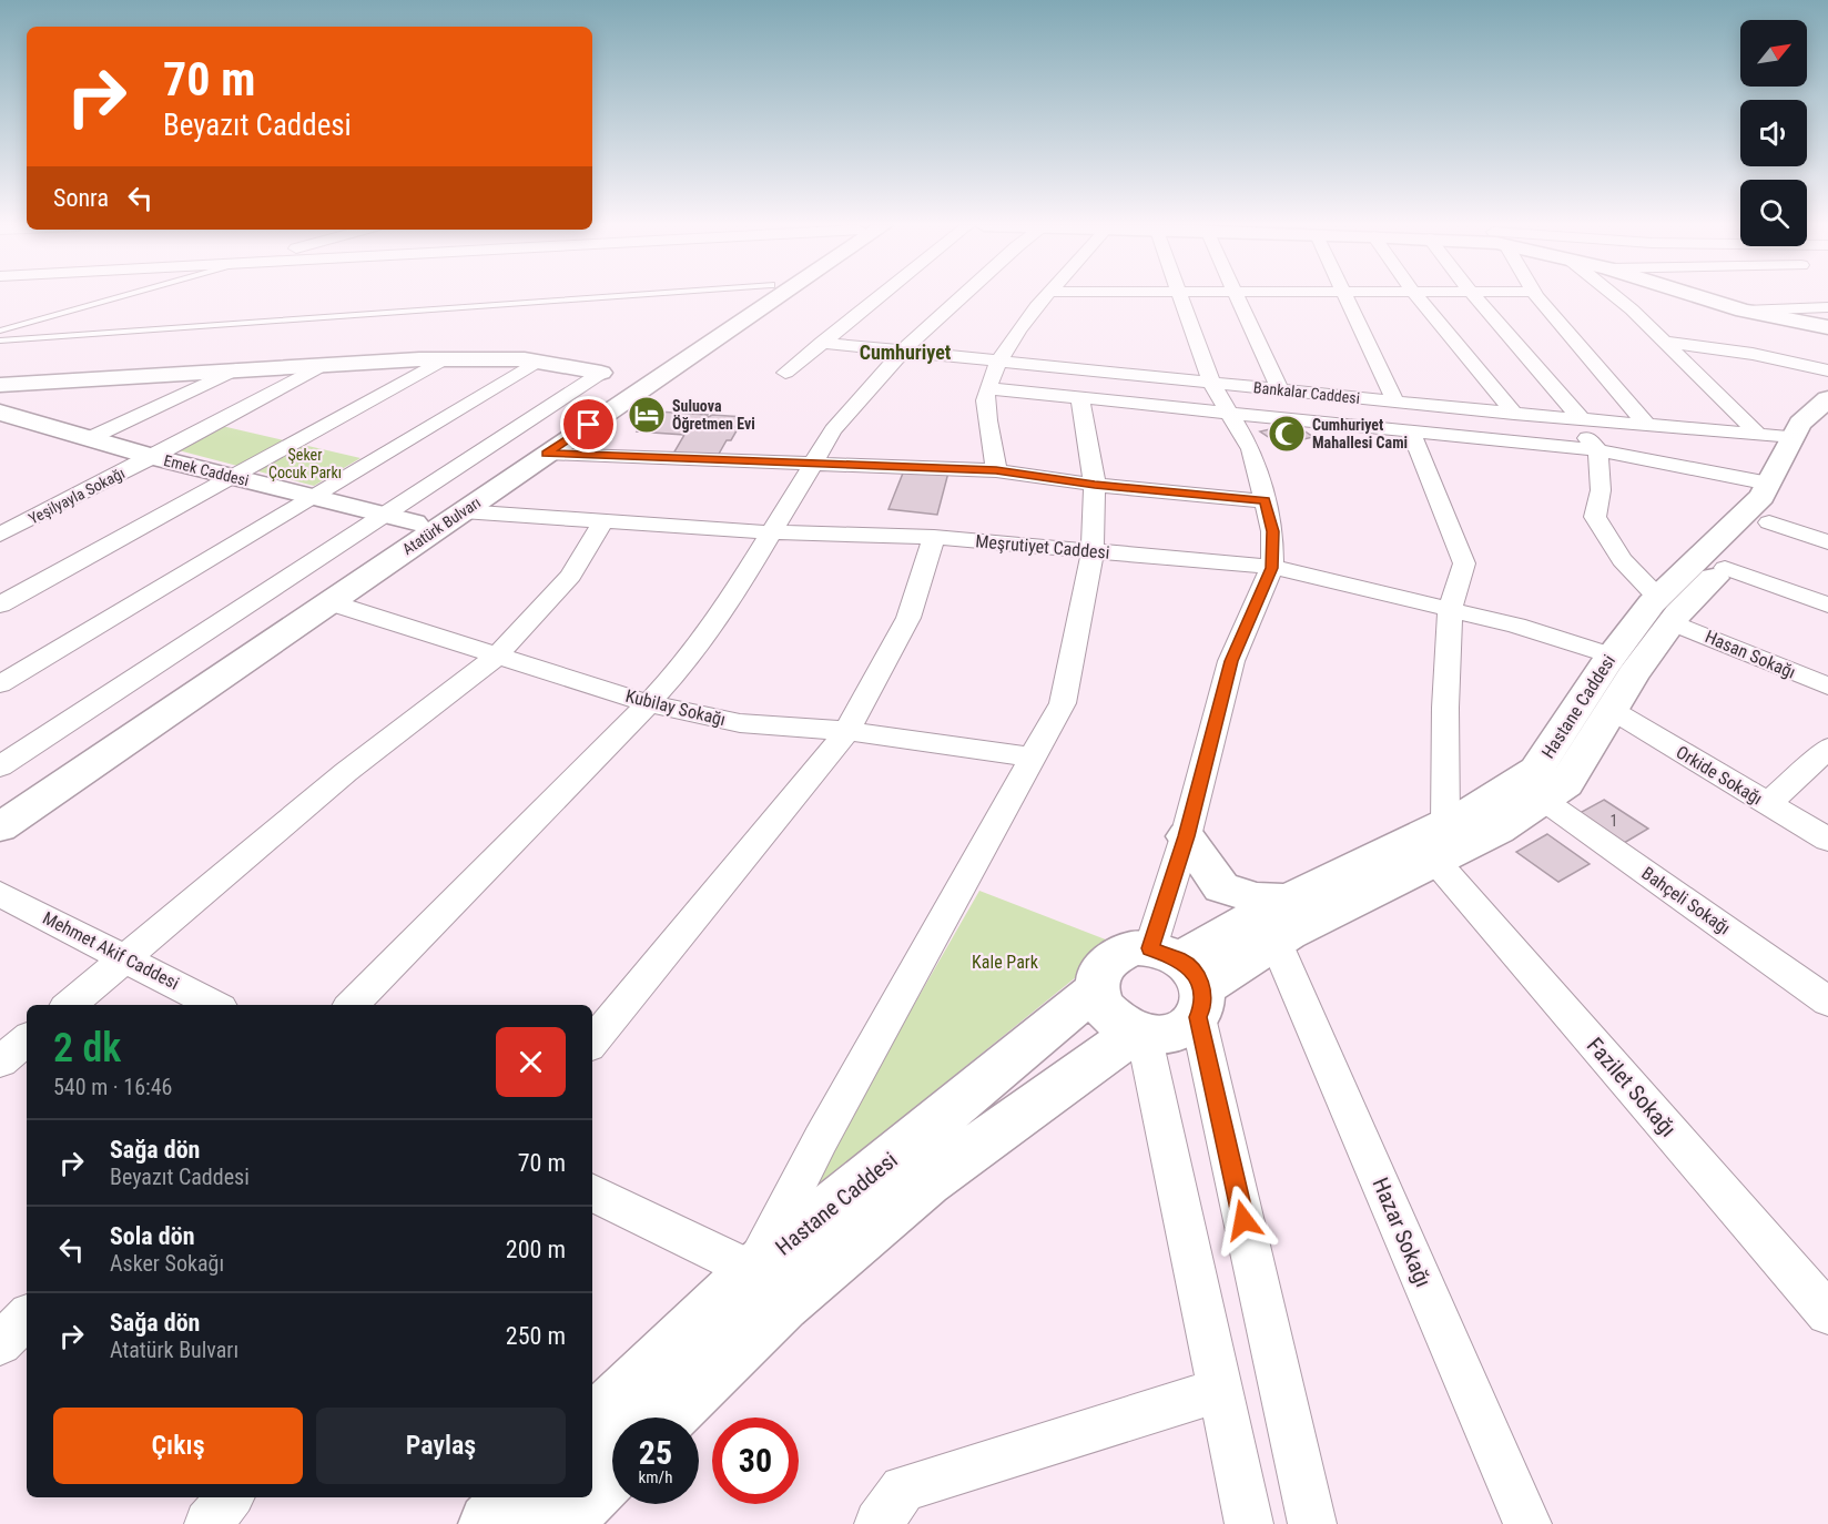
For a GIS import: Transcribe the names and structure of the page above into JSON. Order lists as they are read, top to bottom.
{
  "streets": {
    "street": [
      "Bankalar Caddesi",
      "Emek Caddesi",
      "Yeşilyayla Sokağı",
      "Atatürk Bulvarı",
      "Meşrutiyet Caddesi",
      "Hasan Sokağı",
      "Hastane Caddesi",
      "Kubilay Sokağı",
      "Orkide Sokağı",
      "Bahçeli Sokağı",
      "Mehmet Akif Caddesi",
      "Fazilet Sokağı",
      "Hazar Sokağı"
    ]
  },
  "crossings": [
    ["Bankalar Caddesi", "Hastane Caddesi"],
    ["Emek Caddesi", "Yeşilyayla Sokağı"],
    ["Emek Caddesi", "Atatürk Bulvarı"],
    ["Atatürk Bulvarı", "Meşrutiyet Caddesi"],
    ["Atatürk Bulvarı", "Kubilay Sokağı"],
    ["Meşrutiyet Caddesi", "Hastane Caddesi"],
    ["Hasan Sokağı", "Hastane Caddesi"],
    ["Hastane Caddesi", "Orkide Sokağı"],
    ["Hastane Caddesi", "Bahçeli Sokağı"],
    ["Hastane Caddesi", "Fazilet Sokağı"],
    ["Hastane Caddesi", "Hazar Sokağı"]
  ],
  "districts": ["Cumhuriyet"],
  "parks": ["Şeker Çocuk Parkı", "Kale Park"],
  "places": {
    "hotel": ["Suluova Öğretmen Evi"],
    "mosque": ["Cumhuriyet Mahallesi Cami"]
  },
  "house_numbers": ["1"],
  "north": "top right",
  "page": {
    "turn": ["70 m", "Beyazıt Caddesi"],
    "then": "Sonra",
    "heading": ["2 dk", "540 m · 16:46"],
    "list": [
      {
        "name": "Sağa dön",
        "note": "Beyazıt Caddesi",
        "value": "70 m"
      },
      {
        "name": "Sola dön",
        "note": "Asker Sokağı",
        "value": "200 m"
      },
      {
        "name": "Sağa dön",
        "note": "Atatürk Bulvarı",
        "value": "250 m"
      }
    ],
    "buttons": ["Çıkış", "Paylaş"],
    "speed": "25 km/h",
    "limit": "30"
  }
}
